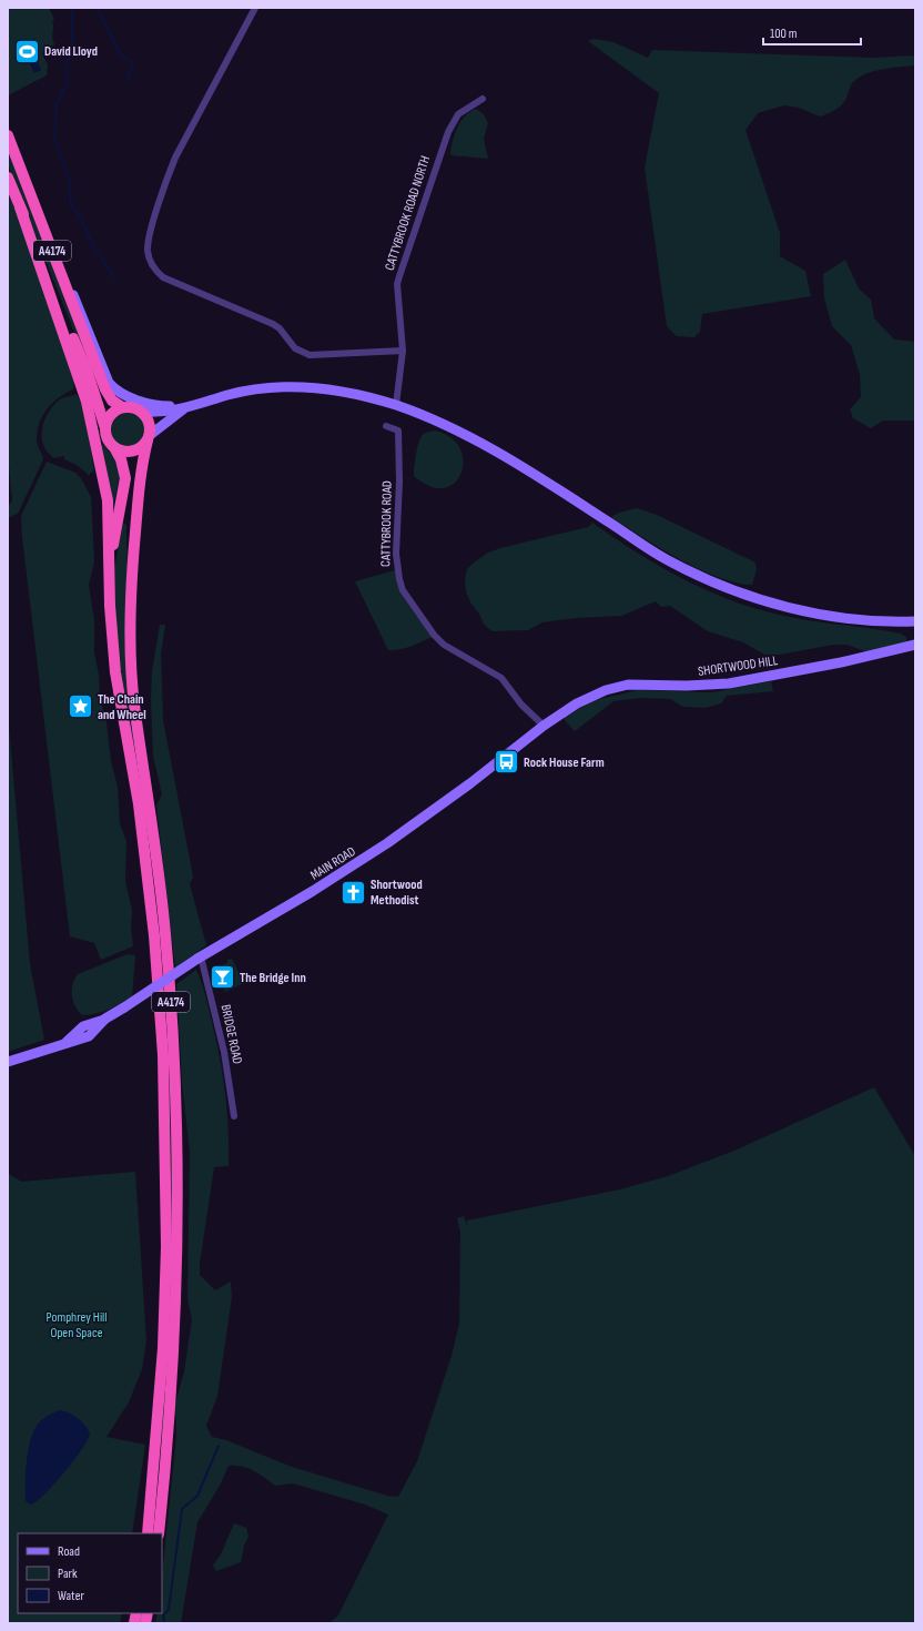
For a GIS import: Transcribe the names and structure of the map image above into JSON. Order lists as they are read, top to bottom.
{
  "streets": {
    "highway": ["A4174"],
    "main road": ["SHORTWOOD HILL", "MAIN ROAD"],
    "street": ["CATTYBROOK ROAD NORTH", "CATTYBROOK ROAD", "BRIDGE ROAD"]
  },
  "crossings": [
    ["CATTYBROOK ROAD", "SHORTWOOD HILL"],
    ["CATTYBROOK ROAD", "MAIN ROAD"],
    ["SHORTWOOD HILL", "MAIN ROAD"],
    ["MAIN ROAD", "BRIDGE ROAD"]
  ],
  "parks": ["Pomphrey Hill Open Space"],
  "places": {
    "sports": ["David Lloyd"],
    "place": ["The Chain and Wheel"],
    "bus stop": ["Rock House Farm"],
    "church": ["Shortwood Methodist"],
    "bar": ["The Bridge Inn"]
  },
  "legend": ["Road", "Park", "Water"],
  "scale_bar": "100 m"
}
